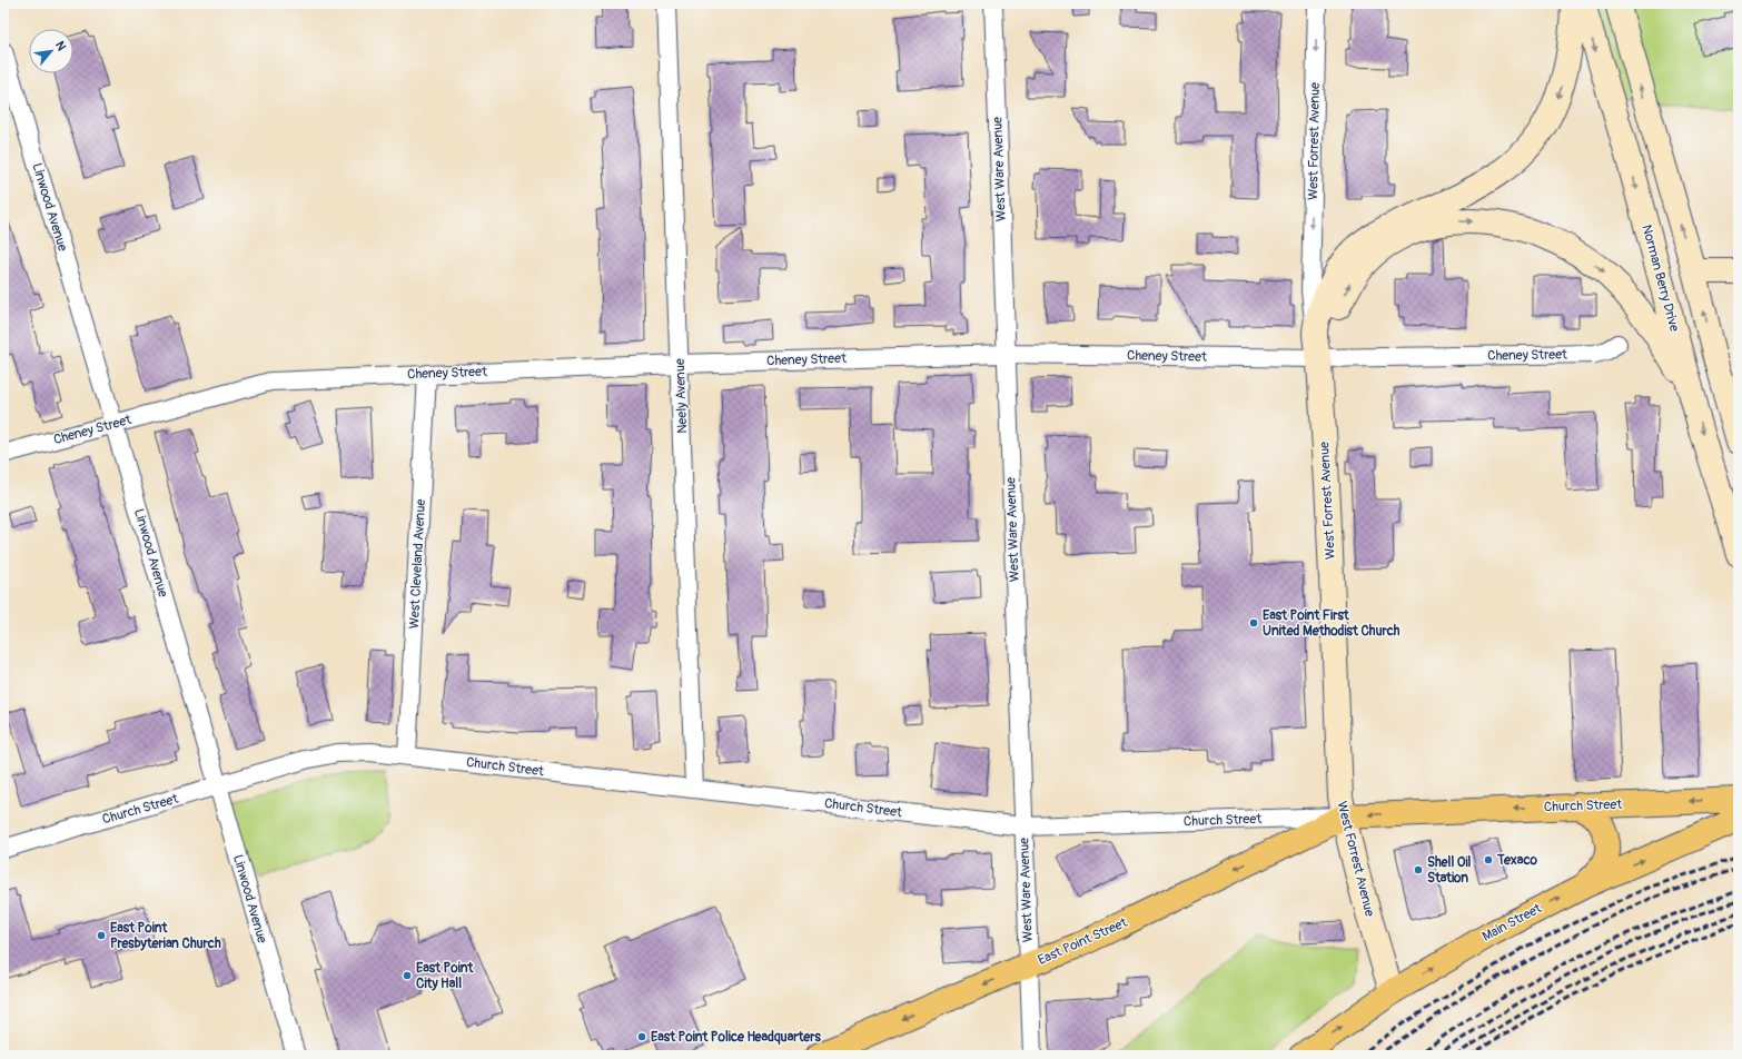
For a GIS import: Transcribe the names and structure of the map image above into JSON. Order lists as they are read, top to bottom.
{
  "streets": {
    "main road": [
      "West Forrest Avenue",
      "Norman Berry Drive",
      "Church Street",
      "Main Street",
      "East Point Street"
    ],
    "street": [
      "West Ware Avenue",
      "Linwood Avenue",
      "Cheney Street",
      "Neely Avenue",
      "West Cleveland Avenue"
    ]
  },
  "crossings": [
    ["West Forrest Avenue", "Cheney Street"],
    ["West Forrest Avenue", "Church Street"],
    ["West Forrest Avenue", "Main Street"],
    ["West Forrest Avenue", "East Point Street"],
    ["West Ware Avenue", "Cheney Street"],
    ["West Ware Avenue", "Church Street"],
    ["West Ware Avenue", "East Point Street"],
    ["Linwood Avenue", "Cheney Street"],
    ["Linwood Avenue", "Church Street"],
    ["Cheney Street", "Neely Avenue"],
    ["Cheney Street", "West Cleveland Avenue"],
    ["Neely Avenue", "Church Street"],
    ["West Cleveland Avenue", "Church Street"],
    ["Church Street", "East Point Street"]
  ],
  "one_way": ["Main Street", "East Point Street"],
  "places": [
    "East Point First United Methodist Church",
    "Texaco",
    "Shell Oil Station",
    "East Point Presbyterian Church",
    "East Point City Hall",
    "East Point Police Headquarters"
  ],
  "north": "top right"
}
